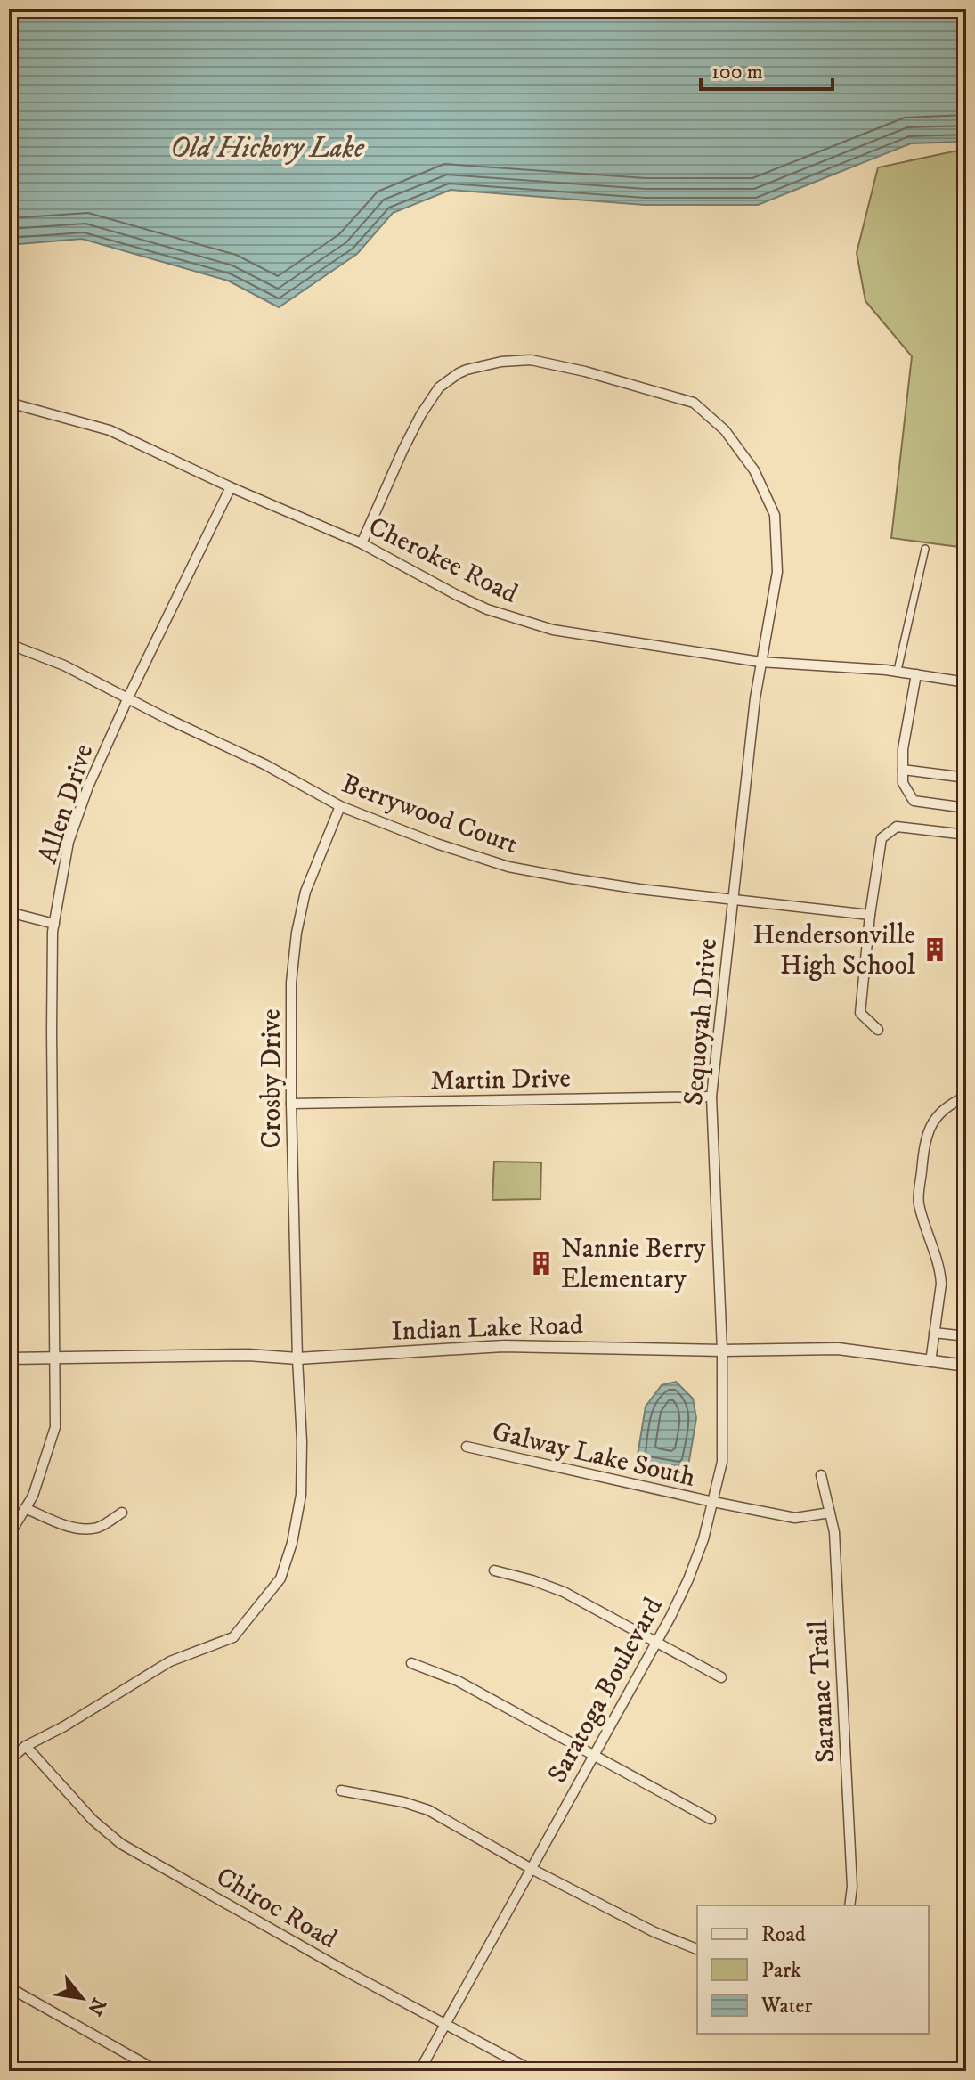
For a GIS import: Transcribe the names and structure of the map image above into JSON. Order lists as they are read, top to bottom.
{
  "streets": {
    "street": [
      "Cherokee Road",
      "Allen Drive",
      "Berrywood Court",
      "Sequoyah Drive",
      "Crosby Drive",
      "Martin Drive",
      "Indian Lake Road",
      "Galway Lake South",
      "Saratoga Boulevard",
      "Saranac Trail",
      "Chiroc Road"
    ]
  },
  "crossings": [
    ["Cherokee Road", "Allen Drive"],
    ["Cherokee Road", "Sequoyah Drive"],
    ["Allen Drive", "Berrywood Court"],
    ["Allen Drive", "Indian Lake Road"],
    ["Berrywood Court", "Sequoyah Drive"],
    ["Berrywood Court", "Crosby Drive"],
    ["Sequoyah Drive", "Martin Drive"],
    ["Sequoyah Drive", "Indian Lake Road"],
    ["Sequoyah Drive", "Saratoga Boulevard"],
    ["Crosby Drive", "Martin Drive"],
    ["Crosby Drive", "Indian Lake Road"],
    ["Crosby Drive", "Chiroc Road"],
    ["Indian Lake Road", "Saratoga Boulevard"],
    ["Galway Lake South", "Saratoga Boulevard"],
    ["Galway Lake South", "Saranac Trail"],
    ["Saratoga Boulevard", "Chiroc Road"]
  ],
  "water": ["Old Hickory Lake"],
  "places": {
    "building": ["Hendersonville High School", "Nannie Berry Elementary"]
  },
  "legend": ["Road", "Park", "Water"],
  "scale_bar": "100 m",
  "north": "bottom right"
}
